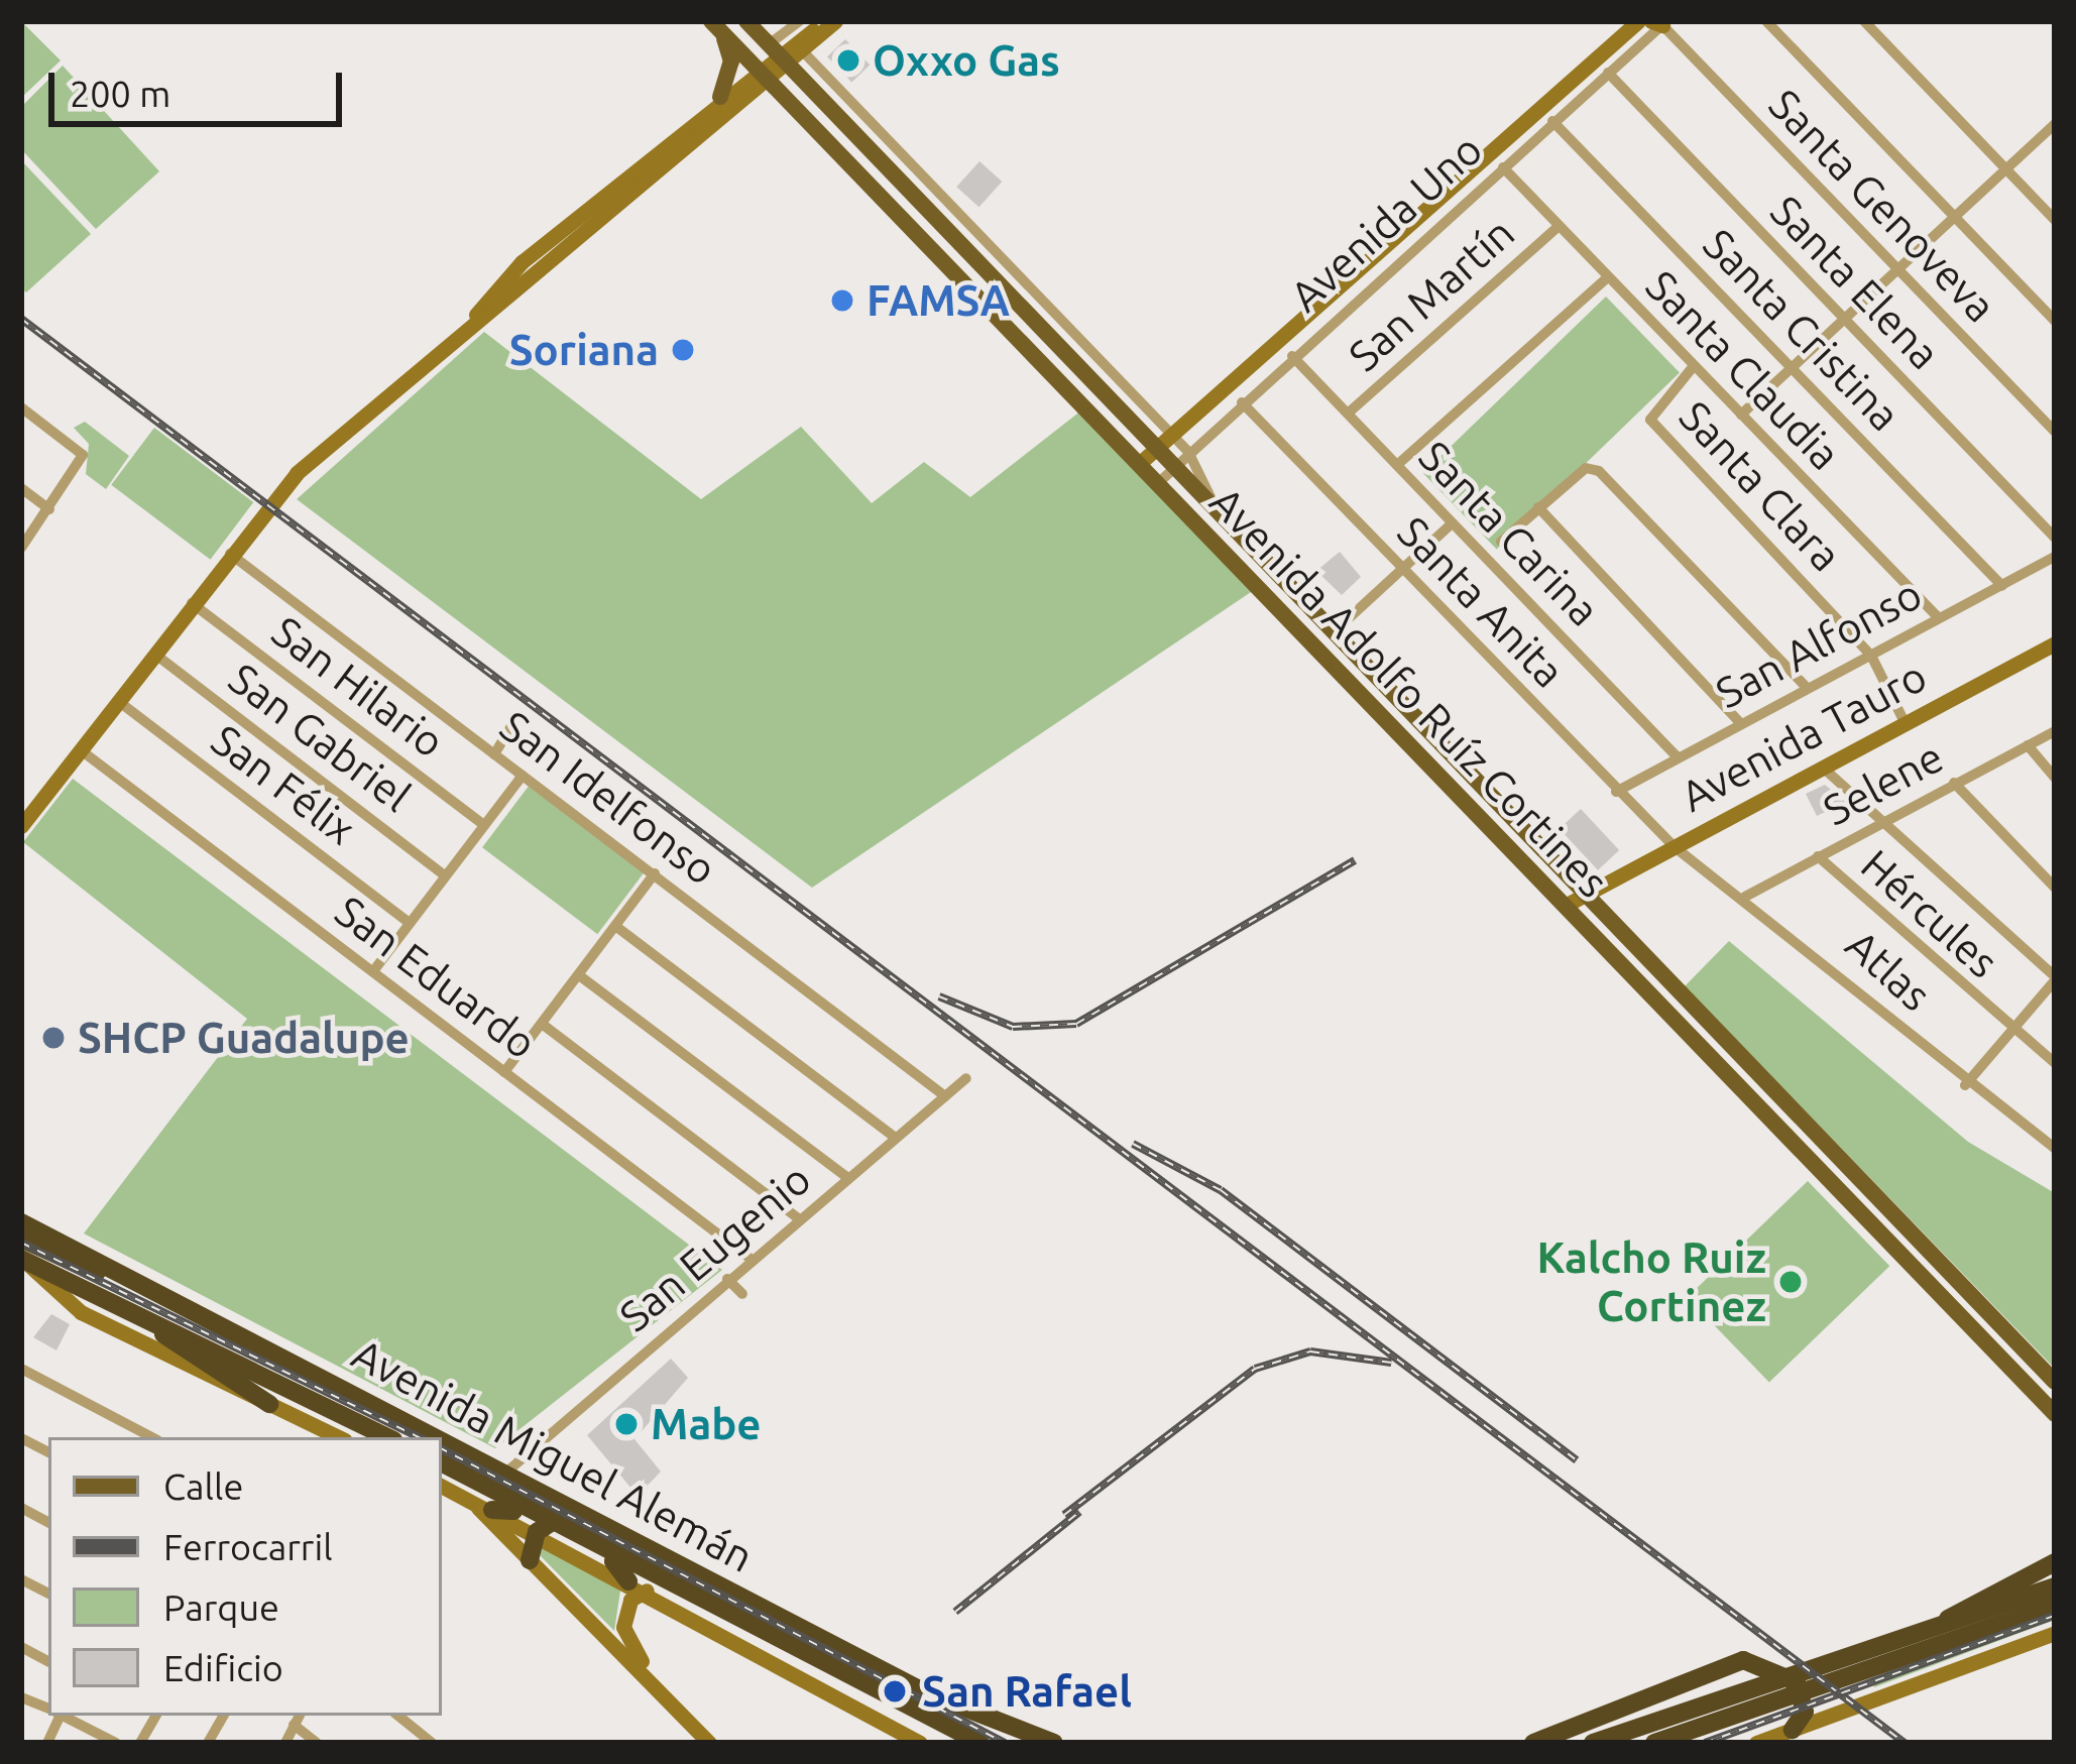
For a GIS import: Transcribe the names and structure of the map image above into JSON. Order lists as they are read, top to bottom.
{
  "streets": {
    "highway": ["Avenida Miguel Alemán"],
    "main road": ["Avenida Adolfo Ruíz Cortines"],
    "street": [
      "Santa Genoveva",
      "Avenida Uno",
      "Santa Elena",
      "San Martín",
      "Santa Cristina",
      "Santa Claudia",
      "Santa Clara",
      "Santa Carina",
      "Santa Anita",
      "San Alfonso",
      "San Hilario",
      "Avenida Tauro",
      "San Gabriel",
      "Selene",
      "San Félix",
      "San Idelfonso",
      "Hércules",
      "Atlas",
      "San Eduardo",
      "San Eugenio"
    ]
  },
  "crossings": [
    ["Santa Genoveva", "Avenida Uno"],
    ["Avenida Uno", "Santa Elena"],
    ["Avenida Uno", "Santa Cristina"],
    ["Avenida Uno", "Santa Claudia"],
    ["Avenida Uno", "Santa Carina"],
    ["Avenida Uno", "Santa Anita"],
    ["Avenida Uno", "Avenida Adolfo Ruíz Cortines"],
    ["San Martín", "Santa Claudia"],
    ["San Martín", "Santa Carina"],
    ["Santa Cristina", "San Alfonso"],
    ["Santa Claudia", "Santa Clara"],
    ["Santa Claudia", "San Alfonso"],
    ["Santa Clara", "San Alfonso"],
    ["Santa Clara", "Avenida Tauro"],
    ["Santa Carina", "San Alfonso"],
    ["Santa Anita", "San Alfonso"],
    ["Santa Anita", "Avenida Tauro"],
    ["Santa Anita", "Atlas"],
    ["Avenida Adolfo Ruíz Cortines", "Avenida Tauro"],
    ["Avenida Tauro", "Atlas"],
    ["Selene", "Hércules"],
    ["Selene", "Atlas"],
    ["San Idelfonso", "San Eugenio"],
    ["San Eduardo", "San Eugenio"],
    ["San Eugenio", "Avenida Miguel Alemán"]
  ],
  "places": [
    "Oxxo Gas",
    "FAMSA",
    "Soriana",
    "SHCP Guadalupe",
    "Kalcho Ruiz Cortinez",
    "Mabe",
    "San Rafael"
  ],
  "legend": [
    "Calle",
    "Ferrocarril",
    "Parque",
    "Edificio"
  ],
  "scale_bar": "200 m"
}
